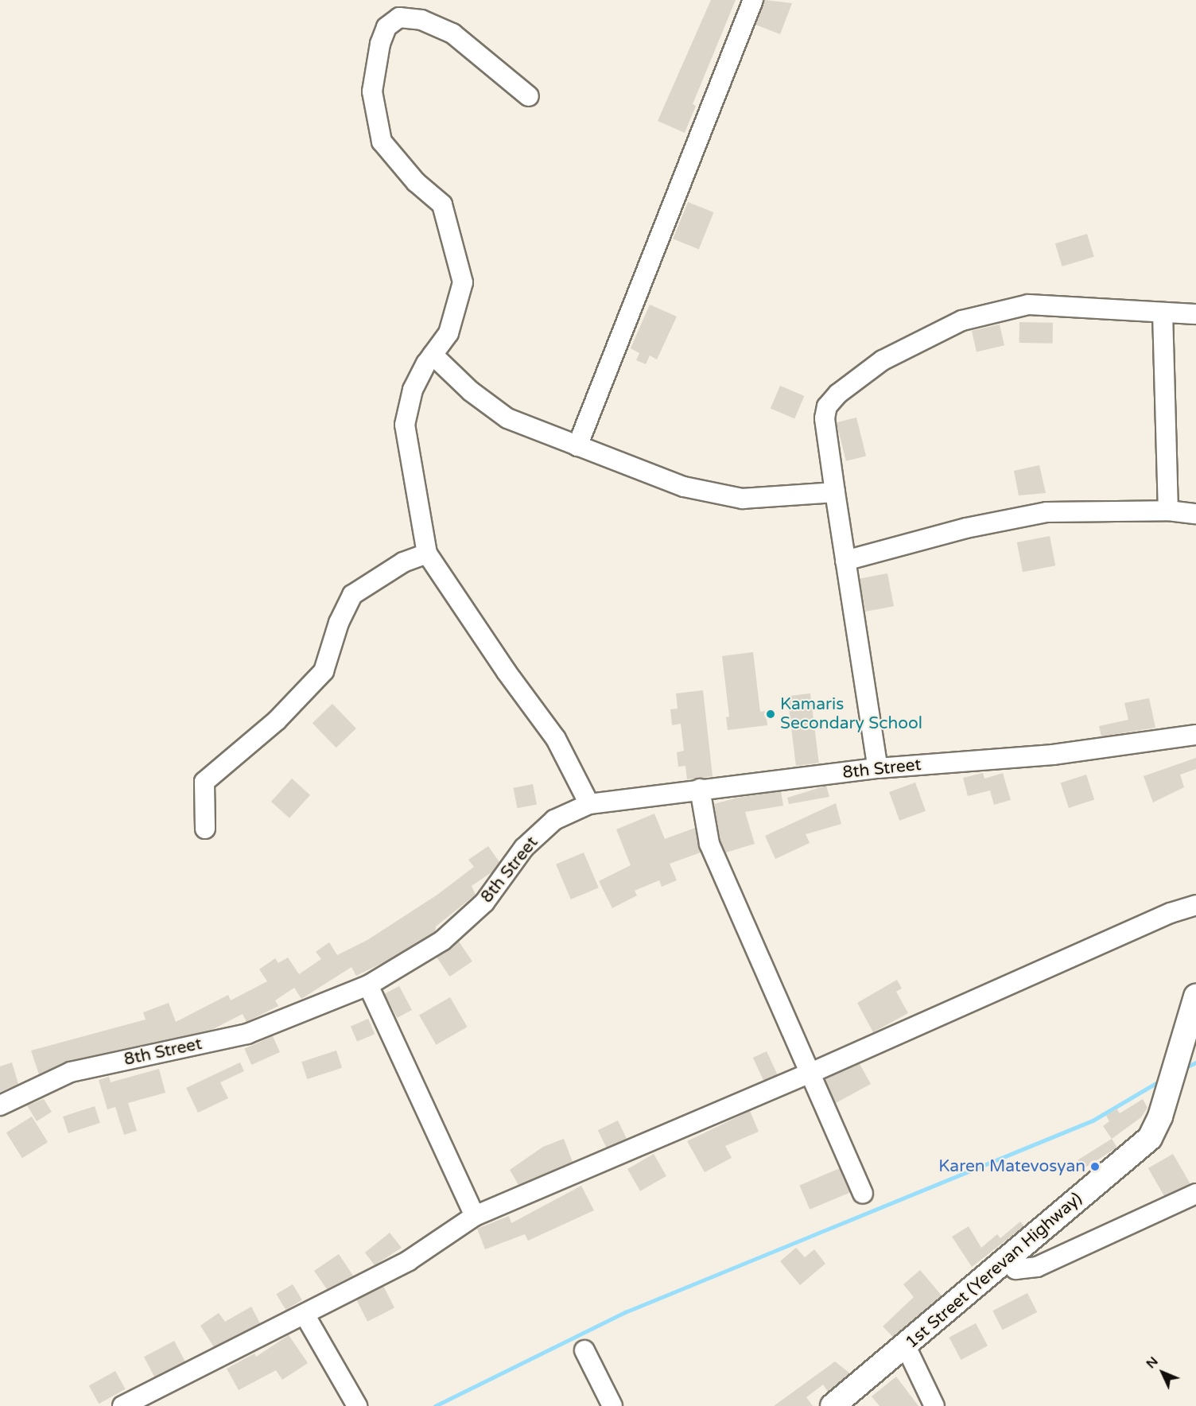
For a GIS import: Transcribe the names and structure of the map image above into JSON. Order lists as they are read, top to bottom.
{
  "streets": {
    "main road": ["1st Street (Yerevan Highway)"],
    "street": ["8th Street"]
  },
  "places": ["Kamaris Secondary School", "Karen Matevosyan"],
  "north": "top left"
}
